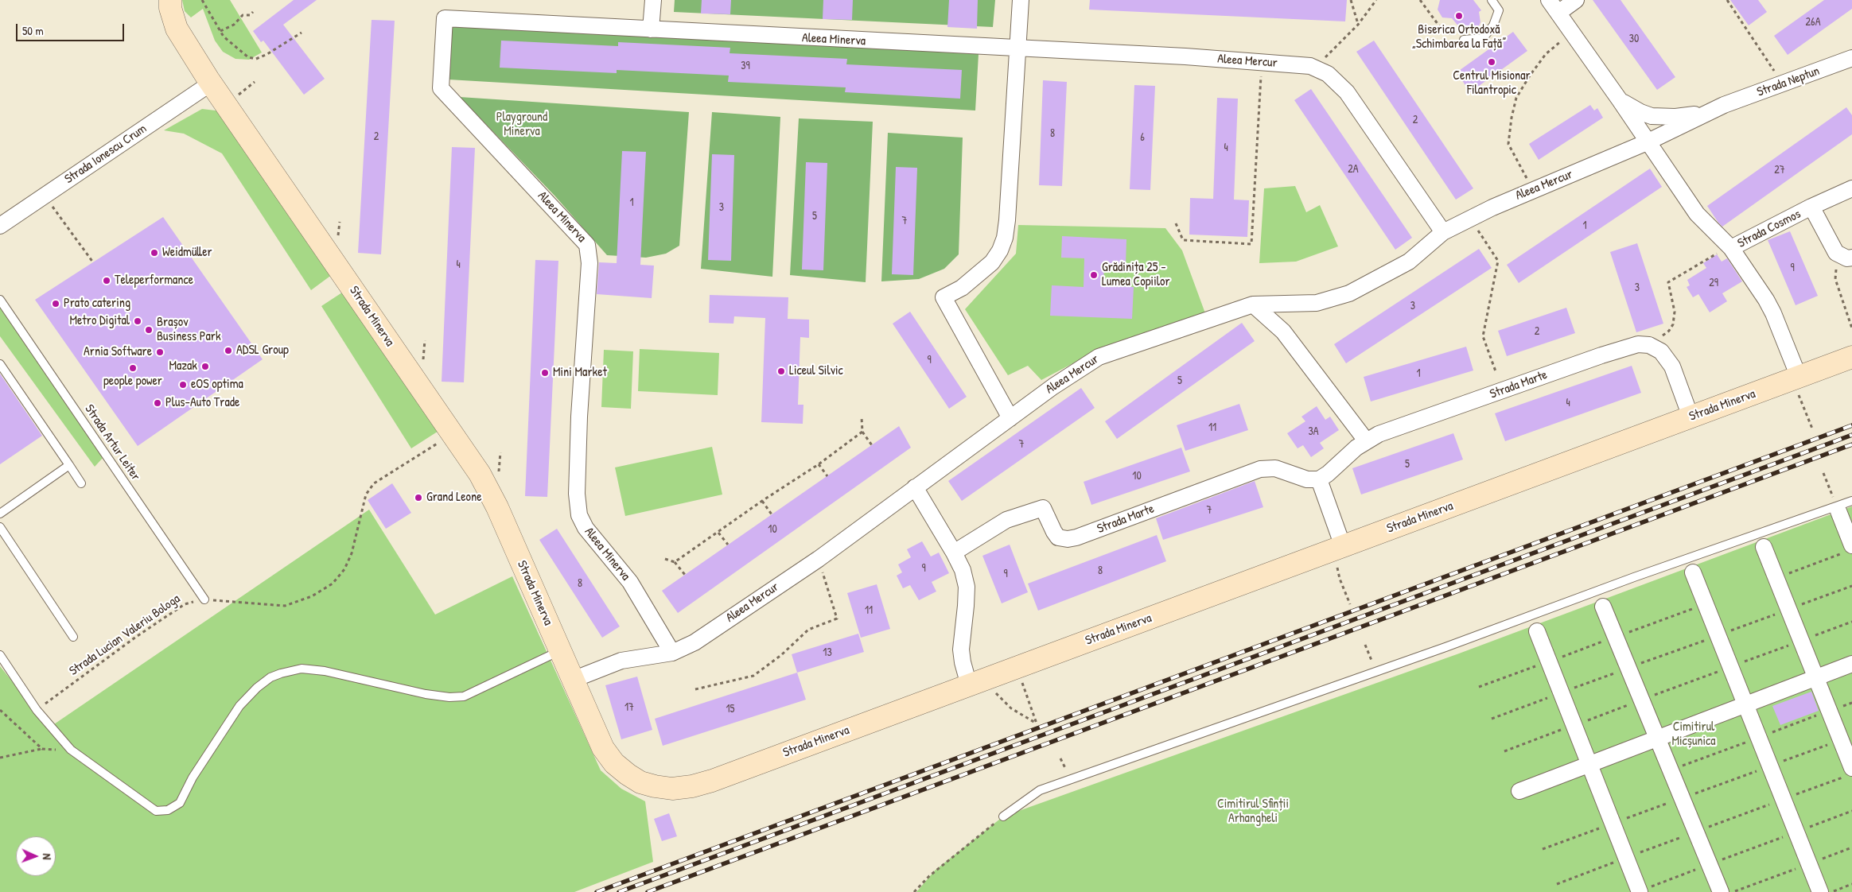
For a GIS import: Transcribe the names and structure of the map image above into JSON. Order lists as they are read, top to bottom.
{
  "streets": {
    "street": [
      "Aleea Minerva",
      "Aleea Mercur",
      "Strada Neptun",
      "Strada Ionescu Crum",
      "Strada Cosmos",
      "Strada Minerva",
      "Strada Marte"
    ],
    "lane": ["Strada Artur Leiter"],
    "path": ["Strada Lucian Valeriu Bologa"]
  },
  "crossings": [
    ["Aleea Minerva", "Aleea Mercur"],
    ["Aleea Mercur", "Strada Neptun"],
    ["Aleea Mercur", "Strada Minerva"],
    ["Strada Neptun", "Strada Cosmos"],
    ["Strada Ionescu Crum", "Strada Minerva"],
    ["Strada Cosmos", "Strada Minerva"],
    ["Strada Minerva", "Strada Lucian Valeriu Bologa"],
    ["Strada Artur Leiter", "Strada Lucian Valeriu Bologa"]
  ],
  "parks": ["Playground Minerva", "Cimitirul Micșunica", "Cimitirul Sfinții Arhangheli"],
  "places": [
    "Biserica Ortodoxă „Schimbarea la Față”",
    "Centrul Misionar Filantropic",
    "Weidmüller",
    "Grădinița 25 - Lumea Copiilor",
    "Teleperformance",
    "Prato catering",
    "Metro Digital",
    "Brașov Business Park",
    "ADSL Group",
    "Arnia Software",
    "Mazak",
    "people power",
    "Liceul Silvic",
    "Mini Market",
    "eOS optima",
    "Plus-Auto Trade",
    "Grand Leone"
  ],
  "house_numbers": [
    "26A",
    "30",
    "39",
    "2",
    "8",
    "2",
    "6",
    "4",
    "2A",
    "27",
    "1",
    "3",
    "5",
    "7",
    "1",
    "4",
    "9",
    "29",
    "3",
    "3",
    "2",
    "9",
    "1",
    "5",
    "4",
    "11",
    "3A",
    "7",
    "5",
    "10",
    "7",
    "10",
    "9",
    "8",
    "9",
    "8",
    "11",
    "13",
    "17",
    "15"
  ],
  "scale_bar": "50 m",
  "north": "right"
}
